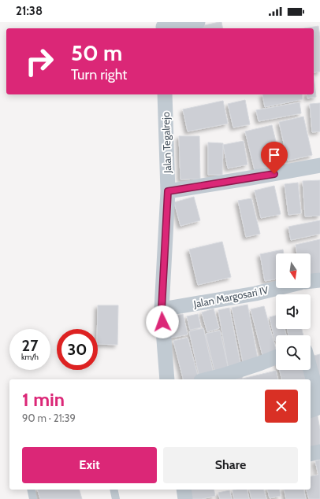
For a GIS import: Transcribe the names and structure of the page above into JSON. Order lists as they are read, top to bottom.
{
  "streets": {
    "street": ["Jalan Tegalrejo", "Jalan Margosari IV"]
  },
  "crossings": [
    ["Jalan Tegalrejo", "Jalan Margosari IV"]
  ],
  "north": "bottom",
  "page": {
    "status": "21:38",
    "turn": ["50 m", "Turn right"],
    "speed": "27 km/h",
    "limit": "30",
    "heading": ["1 min", "90 m · 21:39"],
    "buttons": ["Exit", "Share"]
  }
}
